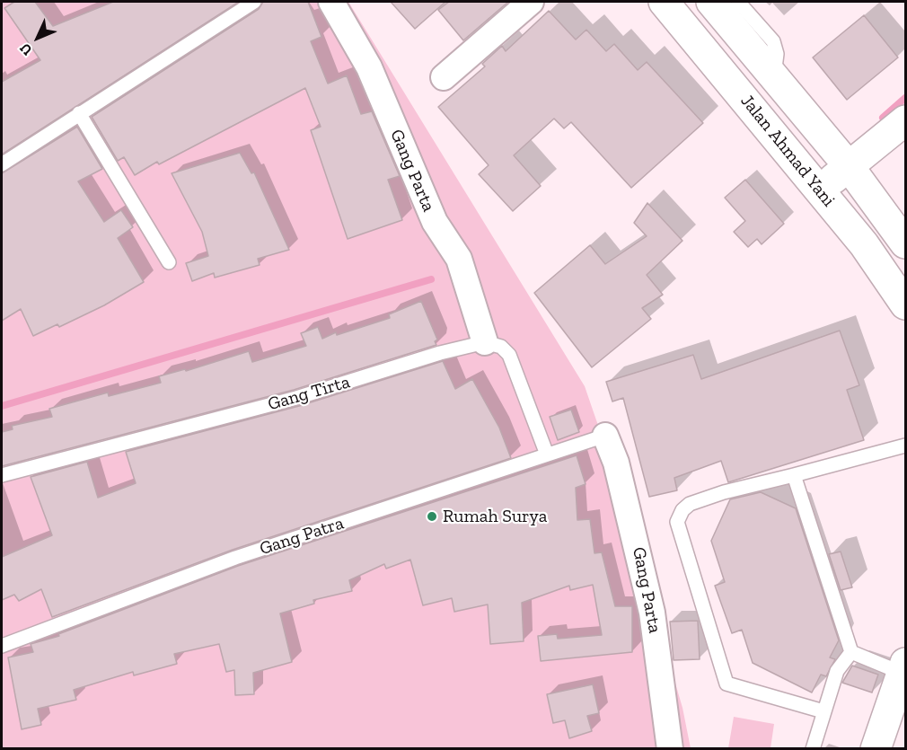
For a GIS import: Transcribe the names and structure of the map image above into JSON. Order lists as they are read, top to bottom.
{
  "streets": {
    "main road": ["Jalan Ahmad Yani"],
    "street": ["Gang Parta"],
    "lane": ["Gang Tirta", "Gang Patra"]
  },
  "crossings": [
    ["Gang Parta", "Gang Tirta"],
    ["Gang Parta", "Gang Patra"]
  ],
  "places": ["Rumah Surya"],
  "north": "bottom left"
}
